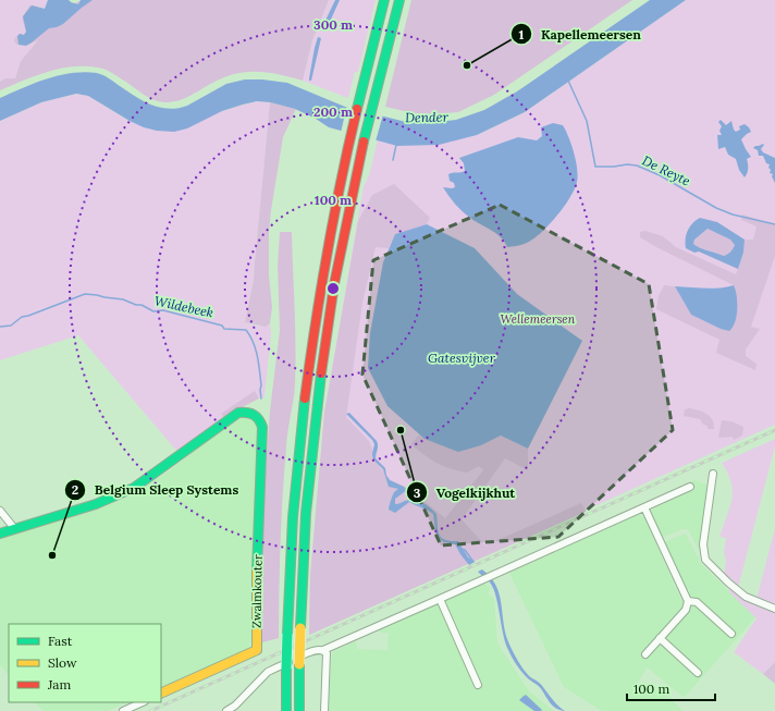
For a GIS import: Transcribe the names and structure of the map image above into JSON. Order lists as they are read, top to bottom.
{
  "streets": {
    "main road": ["Zwalmkouter"]
  },
  "water": [
    "Dender",
    "De Reyte",
    "Wildebeek",
    "Gatesvijver"
  ],
  "parks": ["Wellemeersen"],
  "places": ["Kapellemeersen", "Vogelkijkhut", "Belgium Sleep Systems"],
  "legend": ["Fast", "Slow", "Jam"],
  "scale_bar": "100 m",
  "rings": ["300 m", "200 m", "100 m"]
}
